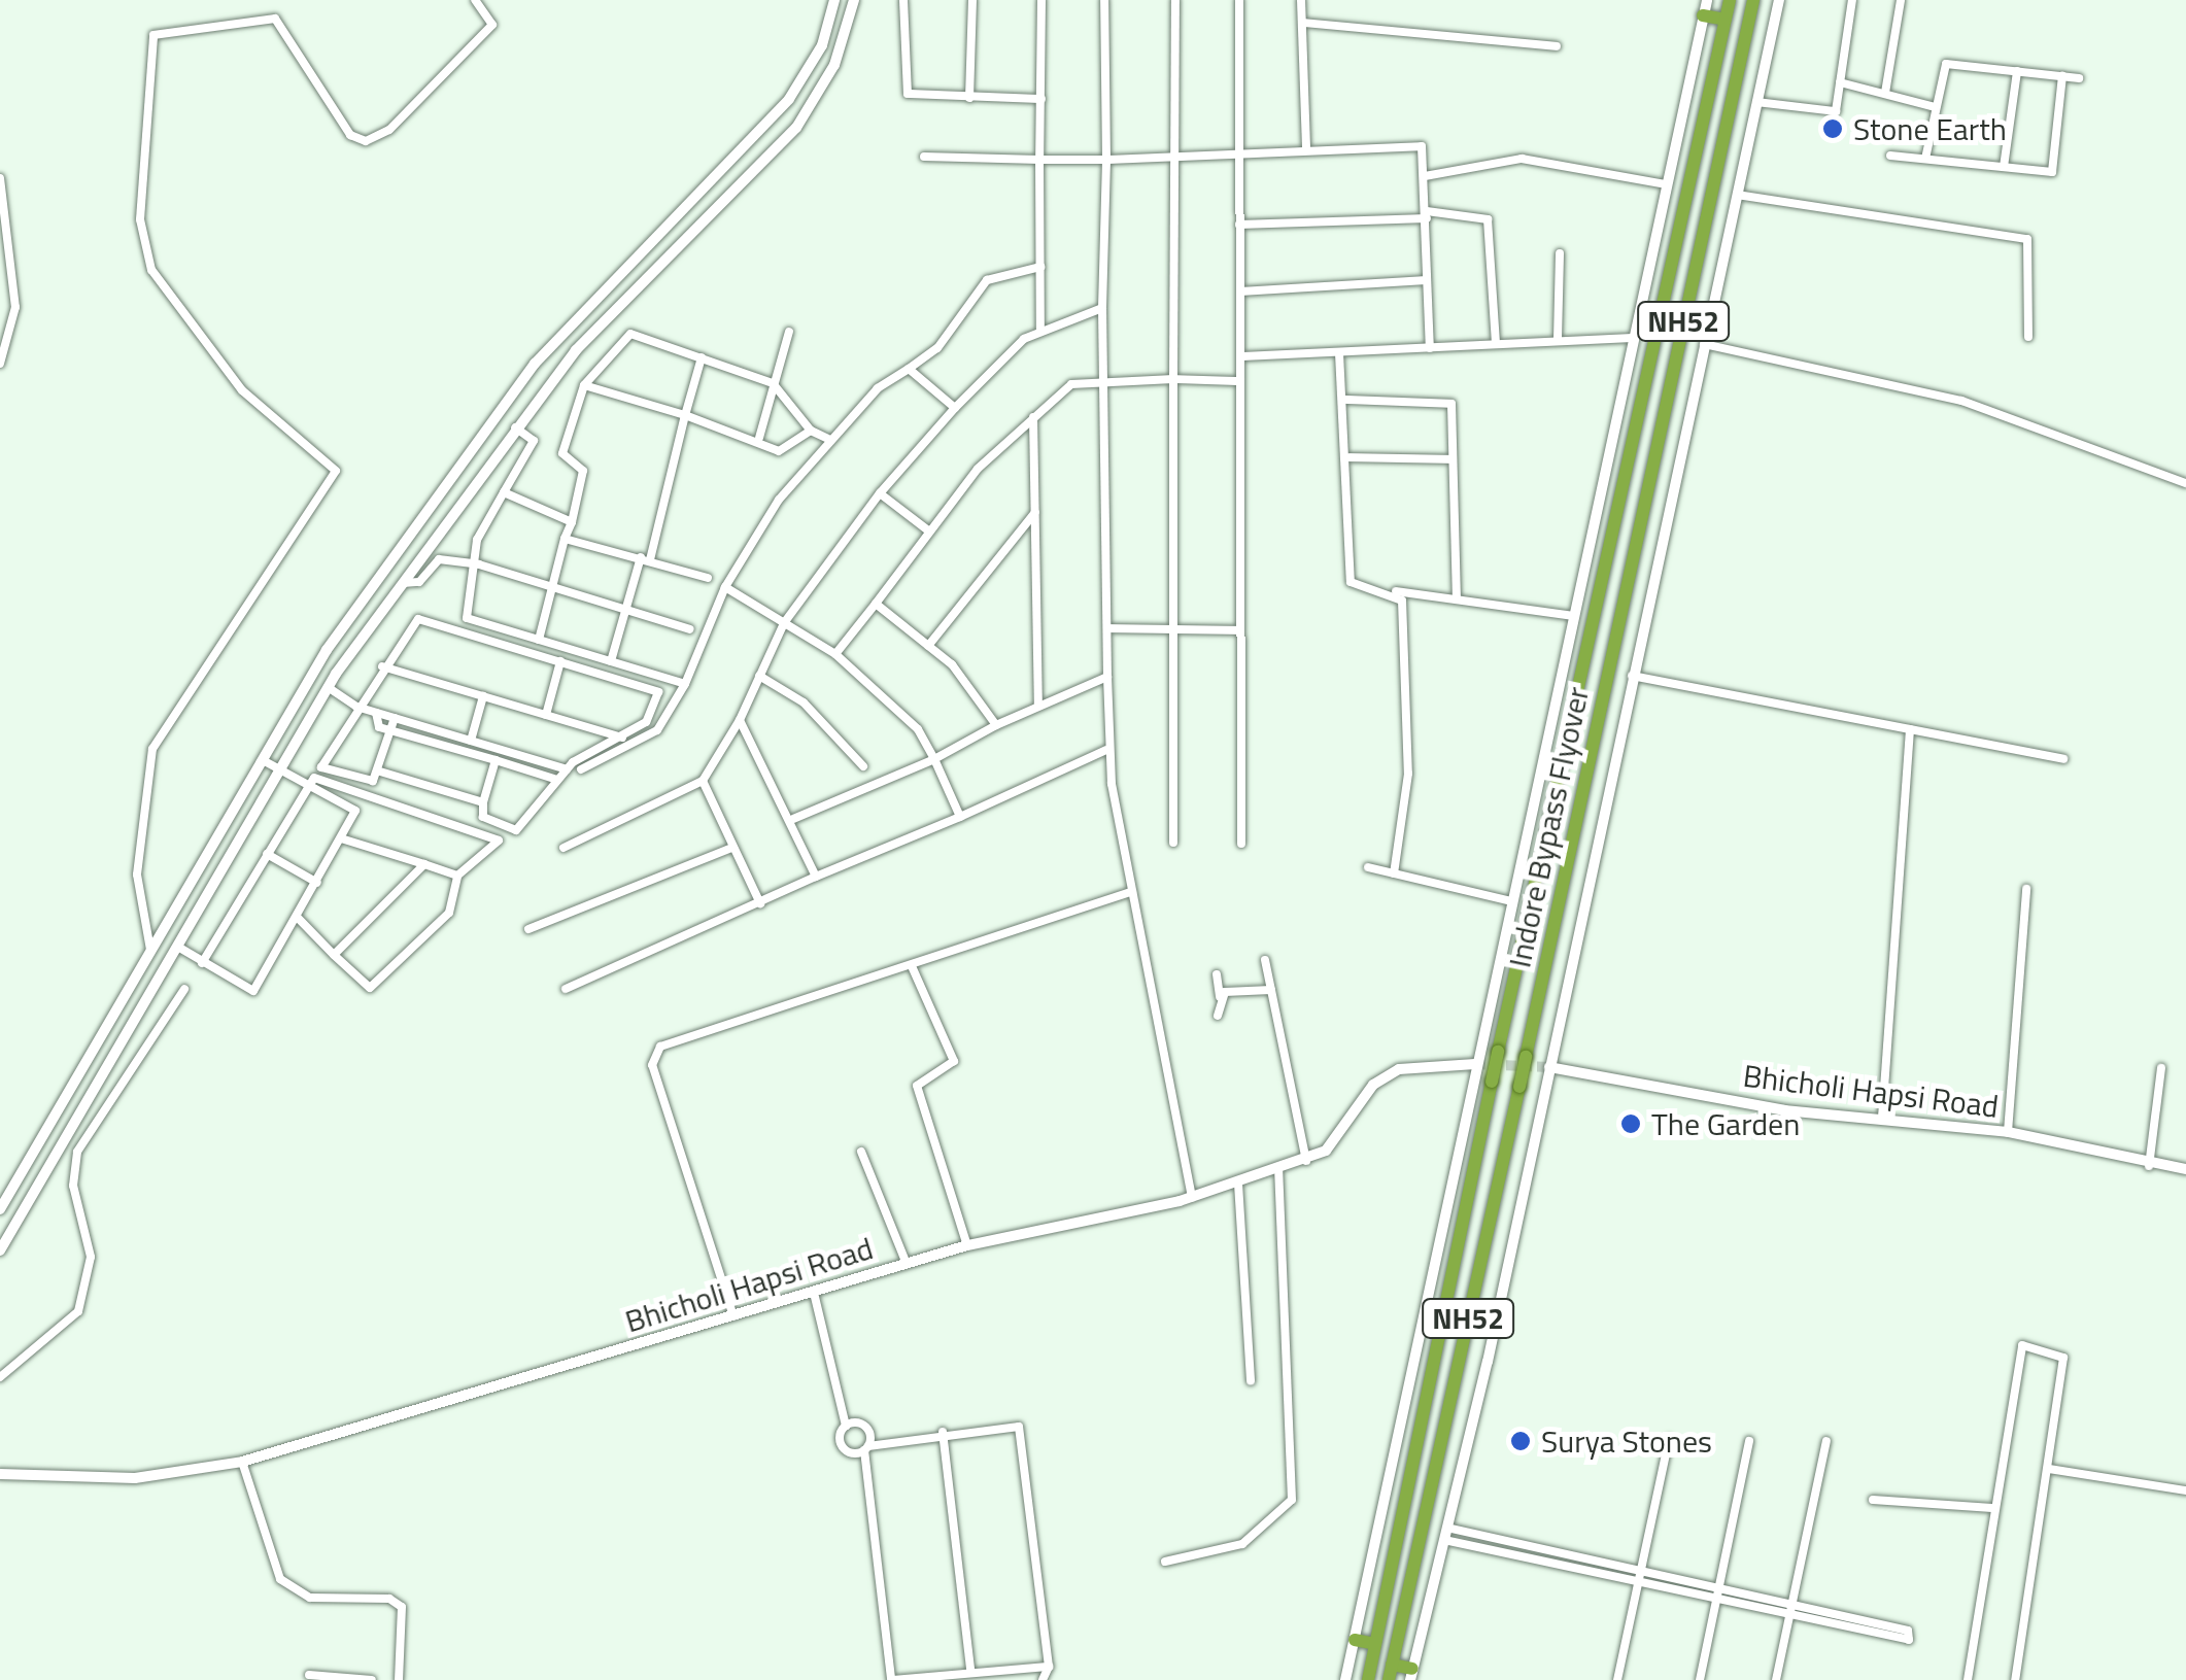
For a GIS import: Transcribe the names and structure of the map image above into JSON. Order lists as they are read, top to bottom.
{
  "streets": {
    "highway": ["NH52", "Indore Bypass Flyover"],
    "street": ["Bhicholi Hapsi Road"]
  },
  "crossings": [
    ["NH52", "Indore Bypass Flyover"]
  ],
  "places": ["Stone Earth", "The Garden", "Surya Stones"]
}
